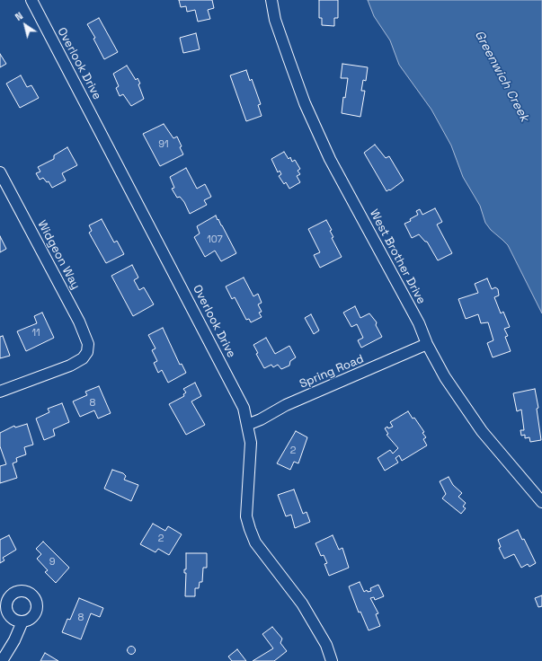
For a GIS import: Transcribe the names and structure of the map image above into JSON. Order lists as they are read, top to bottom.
{
  "streets": {
    "street": [
      "Overlook Drive",
      "Widgeon Way",
      "West Brother Drive",
      "Spring Road"
    ]
  },
  "crossings": [
    ["Overlook Drive", "Spring Road"],
    ["West Brother Drive", "Spring Road"]
  ],
  "water": ["Greenwich Creek"],
  "house_numbers": [
    "91",
    "107",
    "11",
    "8",
    "2",
    "2",
    "9",
    "8"
  ],
  "north": "top left"
}
